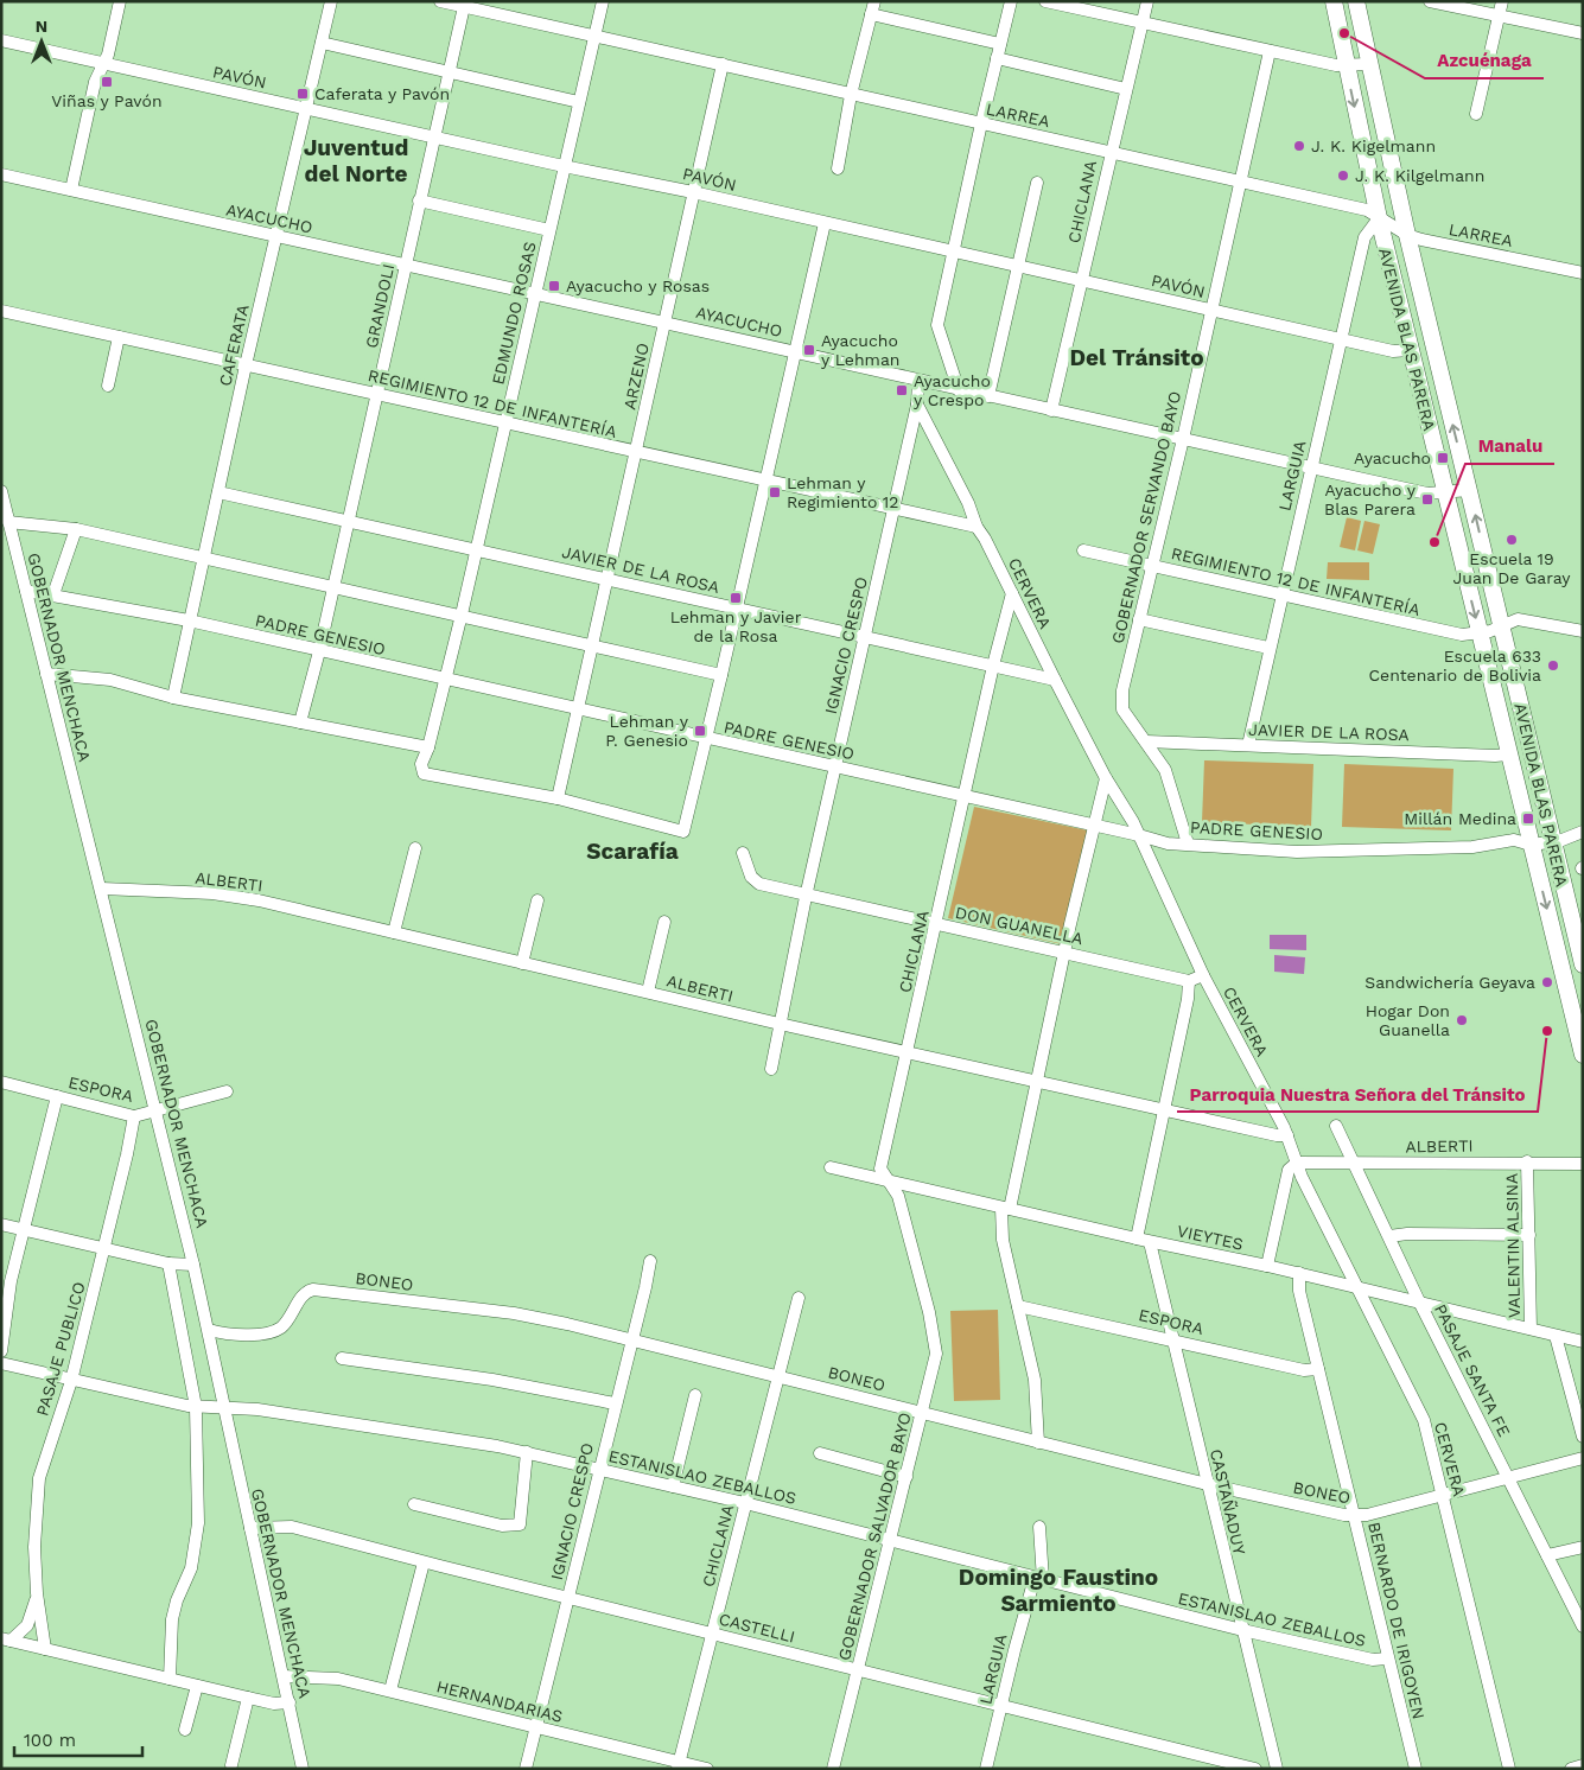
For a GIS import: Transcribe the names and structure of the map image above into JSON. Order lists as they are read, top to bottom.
{
  "streets": {
    "main road": ["AVENIDA BLAS PARERA"],
    "street": [
      "PAVÓN",
      "LARREA",
      "CHICLANA",
      "AYACUCHO",
      "GRANDOLI",
      "EDMUNDO ROSAS",
      "CAFERATA",
      "ARZENO",
      "REGIMIENTO 12 DE INFANTERÍA",
      "LARGUIA",
      "GOBERNADOR SERVANDO BAYO",
      "JAVIER DE LA ROSA",
      "CERVERA",
      "PADRE GENESIO",
      "IGNACIO CRESPO",
      "GOBERNADOR MENCHACA",
      "ALBERTI",
      "DON GUANELLA",
      "ESPORA",
      "VIEYTES",
      "VALENTIN ALSINA",
      "BONEO",
      "PASAJE PUBLICO",
      "PASAJE SANTA FE",
      "ESTANISLAO ZEBALLOS",
      "CASTAÑADUY",
      "GOBERNADOR SALVADOR BAYO",
      "BERNARDO DE IRIGOYEN",
      "CASTELLI",
      "HERNANDARIAS"
    ]
  },
  "crossings": [
    ["PAVÓN", "CHICLANA"],
    ["PAVÓN", "GRANDOLI"],
    ["PAVÓN", "EDMUNDO ROSAS"],
    ["PAVÓN", "AVENIDA BLAS PARERA"],
    ["PAVÓN", "CAFERATA"],
    ["PAVÓN", "ARZENO"],
    ["PAVÓN", "LARGUIA"],
    ["PAVÓN", "GOBERNADOR SERVANDO BAYO"],
    ["LARREA", "CHICLANA"],
    ["LARREA", "GRANDOLI"],
    ["LARREA", "EDMUNDO ROSAS"],
    ["LARREA", "AVENIDA BLAS PARERA"],
    ["LARREA", "ARZENO"],
    ["LARREA", "LARGUIA"],
    ["LARREA", "GOBERNADOR SERVANDO BAYO"],
    ["CHICLANA", "AYACUCHO"],
    ["CHICLANA", "JAVIER DE LA ROSA"],
    ["CHICLANA", "CERVERA"],
    ["CHICLANA", "PADRE GENESIO"],
    ["CHICLANA", "ALBERTI"],
    ["CHICLANA", "DON GUANELLA"],
    ["CHICLANA", "VIEYTES"],
    ["CHICLANA", "BONEO"],
    ["CHICLANA", "ESTANISLAO ZEBALLOS"],
    ["CHICLANA", "GOBERNADOR SALVADOR BAYO"],
    ["CHICLANA", "CASTELLI"],
    ["CHICLANA", "HERNANDARIAS"],
    ["AYACUCHO", "GRANDOLI"],
    ["AYACUCHO", "EDMUNDO ROSAS"],
    ["AYACUCHO", "AVENIDA BLAS PARERA"],
    ["AYACUCHO", "CAFERATA"],
    ["AYACUCHO", "ARZENO"],
    ["AYACUCHO", "LARGUIA"],
    ["AYACUCHO", "GOBERNADOR SERVANDO BAYO"],
    ["GRANDOLI", "REGIMIENTO 12 DE INFANTERÍA"],
    ["GRANDOLI", "JAVIER DE LA ROSA"],
    ["GRANDOLI", "PADRE GENESIO"],
    ["EDMUNDO ROSAS", "ARZENO"],
    ["EDMUNDO ROSAS", "REGIMIENTO 12 DE INFANTERÍA"],
    ["EDMUNDO ROSAS", "JAVIER DE LA ROSA"],
    ["EDMUNDO ROSAS", "PADRE GENESIO"],
    ["AVENIDA BLAS PARERA", "REGIMIENTO 12 DE INFANTERÍA"],
    ["AVENIDA BLAS PARERA", "LARGUIA"],
    ["AVENIDA BLAS PARERA", "JAVIER DE LA ROSA"],
    ["AVENIDA BLAS PARERA", "PADRE GENESIO"],
    ["CAFERATA", "REGIMIENTO 12 DE INFANTERÍA"],
    ["CAFERATA", "JAVIER DE LA ROSA"],
    ["CAFERATA", "PADRE GENESIO"],
    ["ARZENO", "REGIMIENTO 12 DE INFANTERÍA"],
    ["ARZENO", "JAVIER DE LA ROSA"],
    ["ARZENO", "PADRE GENESIO"],
    ["REGIMIENTO 12 DE INFANTERÍA", "LARGUIA"],
    ["REGIMIENTO 12 DE INFANTERÍA", "GOBERNADOR SERVANDO BAYO"],
    ["REGIMIENTO 12 DE INFANTERÍA", "CERVERA"],
    ["REGIMIENTO 12 DE INFANTERÍA", "IGNACIO CRESPO"],
    ["LARGUIA", "JAVIER DE LA ROSA"],
    ["LARGUIA", "ESTANISLAO ZEBALLOS"],
    ["LARGUIA", "CASTELLI"],
    ["GOBERNADOR SERVANDO BAYO", "JAVIER DE LA ROSA"],
    ["GOBERNADOR SERVANDO BAYO", "PADRE GENESIO"],
    ["JAVIER DE LA ROSA", "CERVERA"],
    ["JAVIER DE LA ROSA", "IGNACIO CRESPO"],
    ["CERVERA", "PADRE GENESIO"],
    ["CERVERA", "IGNACIO CRESPO"],
    ["CERVERA", "ALBERTI"],
    ["CERVERA", "VIEYTES"],
    ["CERVERA", "BONEO"],
    ["PADRE GENESIO", "IGNACIO CRESPO"],
    ["PADRE GENESIO", "GOBERNADOR MENCHACA"],
    ["IGNACIO CRESPO", "ALBERTI"],
    ["IGNACIO CRESPO", "DON GUANELLA"],
    ["IGNACIO CRESPO", "BONEO"],
    ["IGNACIO CRESPO", "ESTANISLAO ZEBALLOS"],
    ["IGNACIO CRESPO", "CASTELLI"],
    ["IGNACIO CRESPO", "HERNANDARIAS"],
    ["GOBERNADOR MENCHACA", "ALBERTI"],
    ["GOBERNADOR MENCHACA", "ESPORA"],
    ["GOBERNADOR MENCHACA", "BONEO"],
    ["GOBERNADOR MENCHACA", "ESTANISLAO ZEBALLOS"],
    ["GOBERNADOR MENCHACA", "CASTELLI"],
    ["GOBERNADOR MENCHACA", "HERNANDARIAS"],
    ["ALBERTI", "VALENTIN ALSINA"],
    ["ALBERTI", "PASAJE SANTA FE"],
    ["ESPORA", "PASAJE PUBLICO"],
    ["ESPORA", "CASTAÑADUY"],
    ["ESPORA", "BERNARDO DE IRIGOYEN"],
    ["VIEYTES", "VALENTIN ALSINA"],
    ["VIEYTES", "PASAJE SANTA FE"],
    ["VIEYTES", "CASTAÑADUY"],
    ["VIEYTES", "BERNARDO DE IRIGOYEN"],
    ["BONEO", "PASAJE SANTA FE"],
    ["BONEO", "CASTAÑADUY"],
    ["BONEO", "GOBERNADOR SALVADOR BAYO"],
    ["BONEO", "BERNARDO DE IRIGOYEN"],
    ["PASAJE PUBLICO", "ESTANISLAO ZEBALLOS"],
    ["ESTANISLAO ZEBALLOS", "CASTAÑADUY"],
    ["ESTANISLAO ZEBALLOS", "GOBERNADOR SALVADOR BAYO"],
    ["ESTANISLAO ZEBALLOS", "BERNARDO DE IRIGOYEN"],
    ["GOBERNADOR SALVADOR BAYO", "CASTELLI"]
  ],
  "districts": [
    "Juventud del Norte",
    "Del Tránsito",
    "Scarafía",
    "Domingo Faustino Sarmiento"
  ],
  "places": {
    "other": [
      "Azcuénaga",
      "J. K. Kigelmann",
      "J. K. Kilgelmann",
      "Escuela 19 Juan De Garay",
      "Manalu",
      "Escuela 633 Centenario de Bolivia",
      "Sandwichería Geyava",
      "Hogar Don Guanella",
      "Parroquia Nuestra Señora del Tránsito"
    ],
    "transit": [
      "Viñas y Pavón",
      "Caferata y Pavón",
      "Ayacucho y Rosas",
      "Ayacucho y Lehman",
      "Ayacucho y Crespo",
      "Ayacucho",
      "Lehman y Regimiento 12",
      "Ayacucho y Blas Parera",
      "Lehman y Javier de la Rosa",
      "Lehman y P. Genesio",
      "Millán Medina"
    ]
  },
  "scale_bar": "100 m",
  "north": "top"
}
